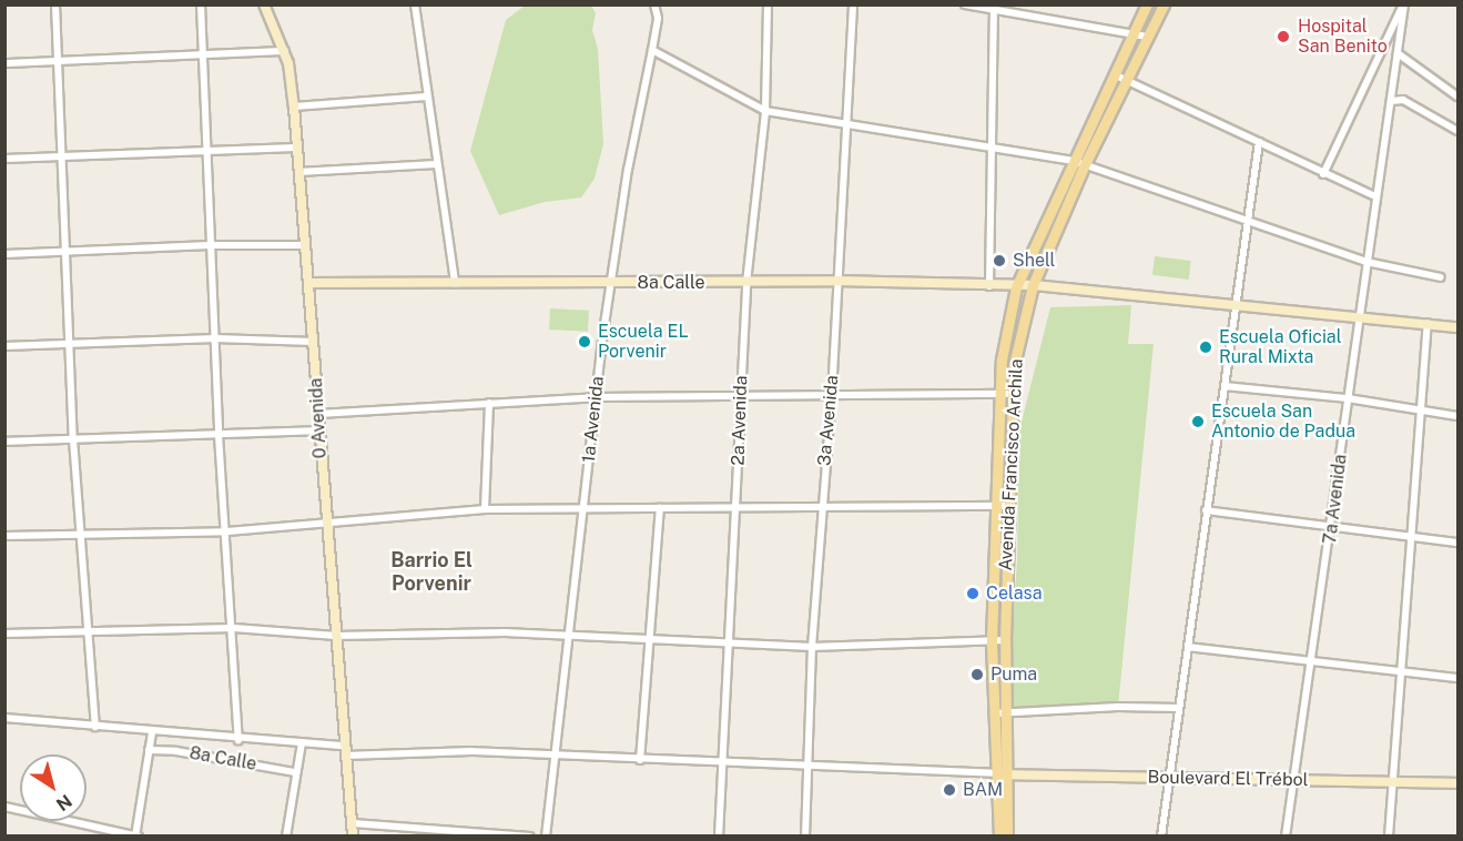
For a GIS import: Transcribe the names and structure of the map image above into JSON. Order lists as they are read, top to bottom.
{
  "streets": {
    "main road": ["Avenida Francisco Archila"],
    "street": [
      "8a Calle",
      "0 Avenida",
      "1a Avenida",
      "2a Avenida",
      "3a Avenida",
      "7a Avenida",
      "Boulevard El Trébol"
    ]
  },
  "crossings": [
    ["8a Calle", "0 Avenida"],
    ["8a Calle", "1a Avenida"],
    ["8a Calle", "2a Avenida"],
    ["8a Calle", "3a Avenida"],
    ["8a Calle", "Avenida Francisco Archila"],
    ["8a Calle", "7a Avenida"],
    ["Avenida Francisco Archila", "Boulevard El Trébol"],
    ["7a Avenida", "Boulevard El Trébol"]
  ],
  "districts": ["Barrio El Porvenir"],
  "places": [
    "Hospital San Benito",
    "Shell",
    "Escuela EL Porvenir",
    "Escuela Oficial Rural Mixta",
    "Escuela San Antonio de Padua",
    "Celasa",
    "Puma",
    "BAM"
  ],
  "north": "bottom right"
}
